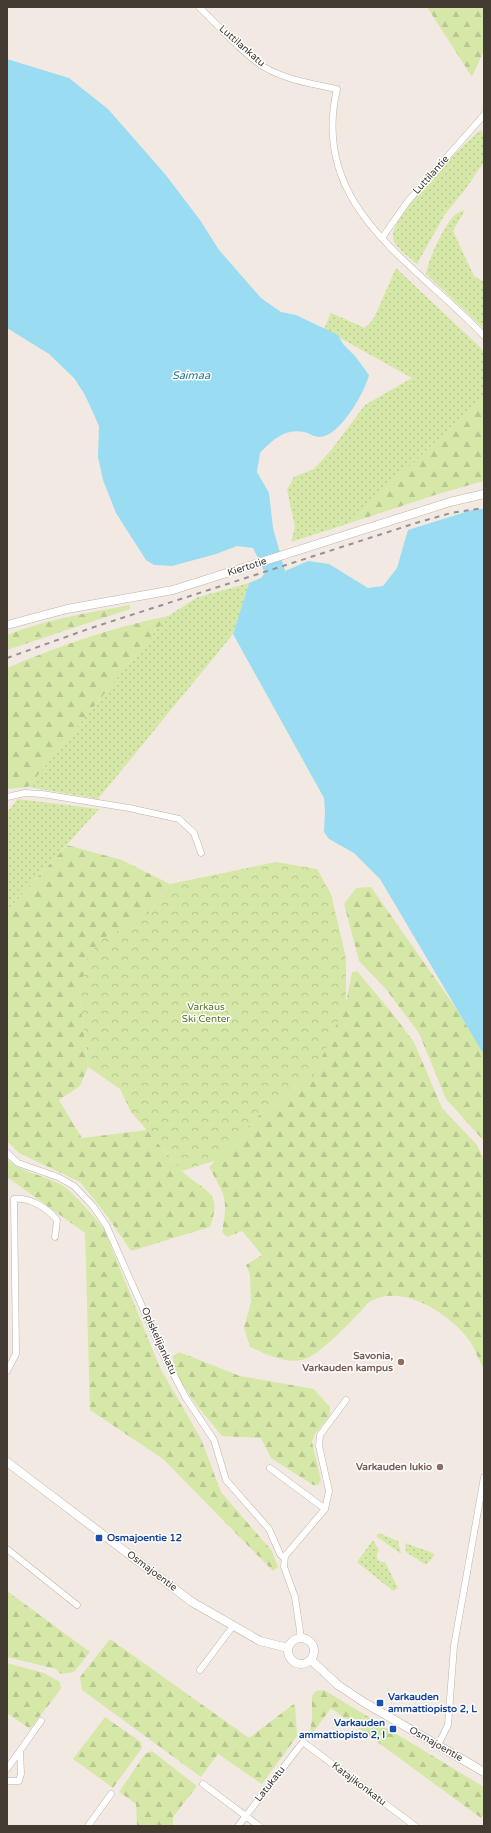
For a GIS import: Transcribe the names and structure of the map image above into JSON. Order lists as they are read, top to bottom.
{
  "streets": {
    "street": [
      "Luttilankatu",
      "Luttilantie",
      "Kiertotie",
      "Opiskelijankatu",
      "Osmajoentie",
      "Latukatu",
      "Katajikonkatu"
    ]
  },
  "crossings": [
    ["Luttilankatu", "Luttilantie"],
    ["Latukatu", "Katajikonkatu"]
  ],
  "water": ["Saimaa"],
  "parks": ["Varkaus Ski Center"],
  "places": {
    "other": ["Savonia, Varkauden kampus", "Varkauden lukio"],
    "transit": ["Osmajoentie 12", "Varkauden ammattiopisto 2, L", "Varkauden ammattiopisto 2, I"]
  }
}
